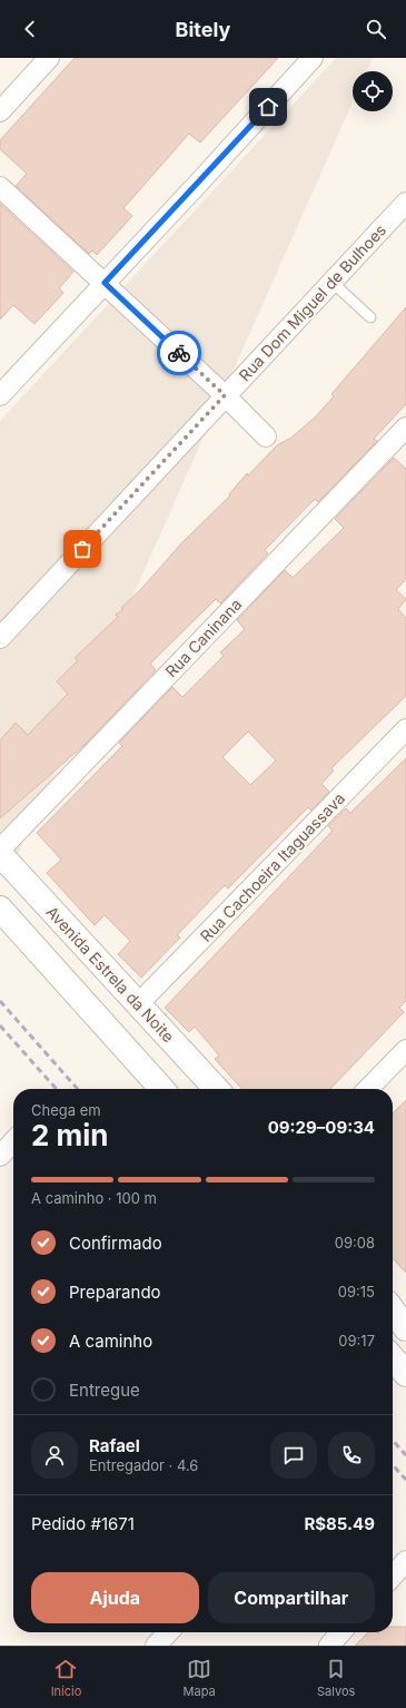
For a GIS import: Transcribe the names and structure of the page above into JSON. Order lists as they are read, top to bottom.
{
  "streets": {
    "street": [
      "Rua Dom Miguel de Bulhoes",
      "Rua Caninana",
      "Rua Cachoeira Itaguassava",
      "Avenida Estrela da Noite"
    ]
  },
  "crossings": [
    ["Rua Cachoeira Itaguassava", "Avenida Estrela da Noite"]
  ],
  "page": {
    "header": "Bitely",
    "heading": ["2 min", "Chega em", "09:29–09:34"],
    "panel": [
      "Rafael",
      "Entregador · 4.6",
      "Pedido #1671",
      "R$85.49"
    ],
    "bar": "A caminho · 100 m",
    "list": [
      ["Confirmado", "09:08"],
      ["Preparando", "09:15"],
      ["A caminho", "09:17"],
      "Entregue"
    ],
    "buttons": ["Ajuda", "Compartilhar"],
    "tabs": ["Início", "Mapa", "Salvos"]
  }
}
